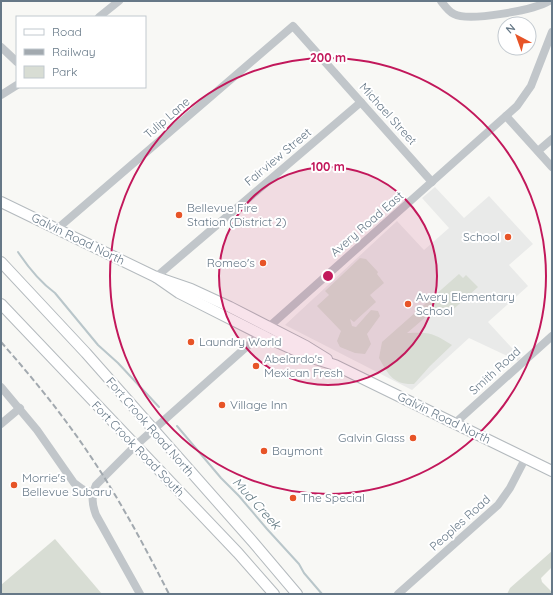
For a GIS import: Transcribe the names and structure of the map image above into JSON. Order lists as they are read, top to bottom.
{
  "streets": {
    "main road": ["Galvin Road North", "Fort Crook Road North", "Fort Crook Road South"],
    "street": [
      "Michael Street",
      "Tulip Lane",
      "Fairview Street",
      "Avery Road East",
      "Smith Road",
      "Peoples Road"
    ]
  },
  "crossings": [
    ["Michael Street", "Tulip Lane"],
    ["Michael Street", "Fairview Street"],
    ["Michael Street", "Avery Road East"],
    ["Tulip Lane", "Galvin Road North"],
    ["Fairview Street", "Galvin Road North"],
    ["Avery Road East", "Galvin Road North"],
    ["Avery Road East", "Fort Crook Road North"],
    ["Avery Road East", "Fort Crook Road South"],
    ["Galvin Road North", "Smith Road"],
    ["Galvin Road North", "Peoples Road"]
  ],
  "water": ["Mud Creek"],
  "places": [
    "Bellevue Fire Station (District 2)",
    "School",
    "Romeo's",
    "Avery Elementary School",
    "Laundry World",
    "Abelardo's Mexican Fresh",
    "Village Inn",
    "Galvin Glass",
    "Baymont",
    "Morrie's Bellevue Subaru",
    "The Special"
  ],
  "legend": ["Road", "Railway", "Park"],
  "north": "top left",
  "rings": ["200 m", "100 m"]
}
